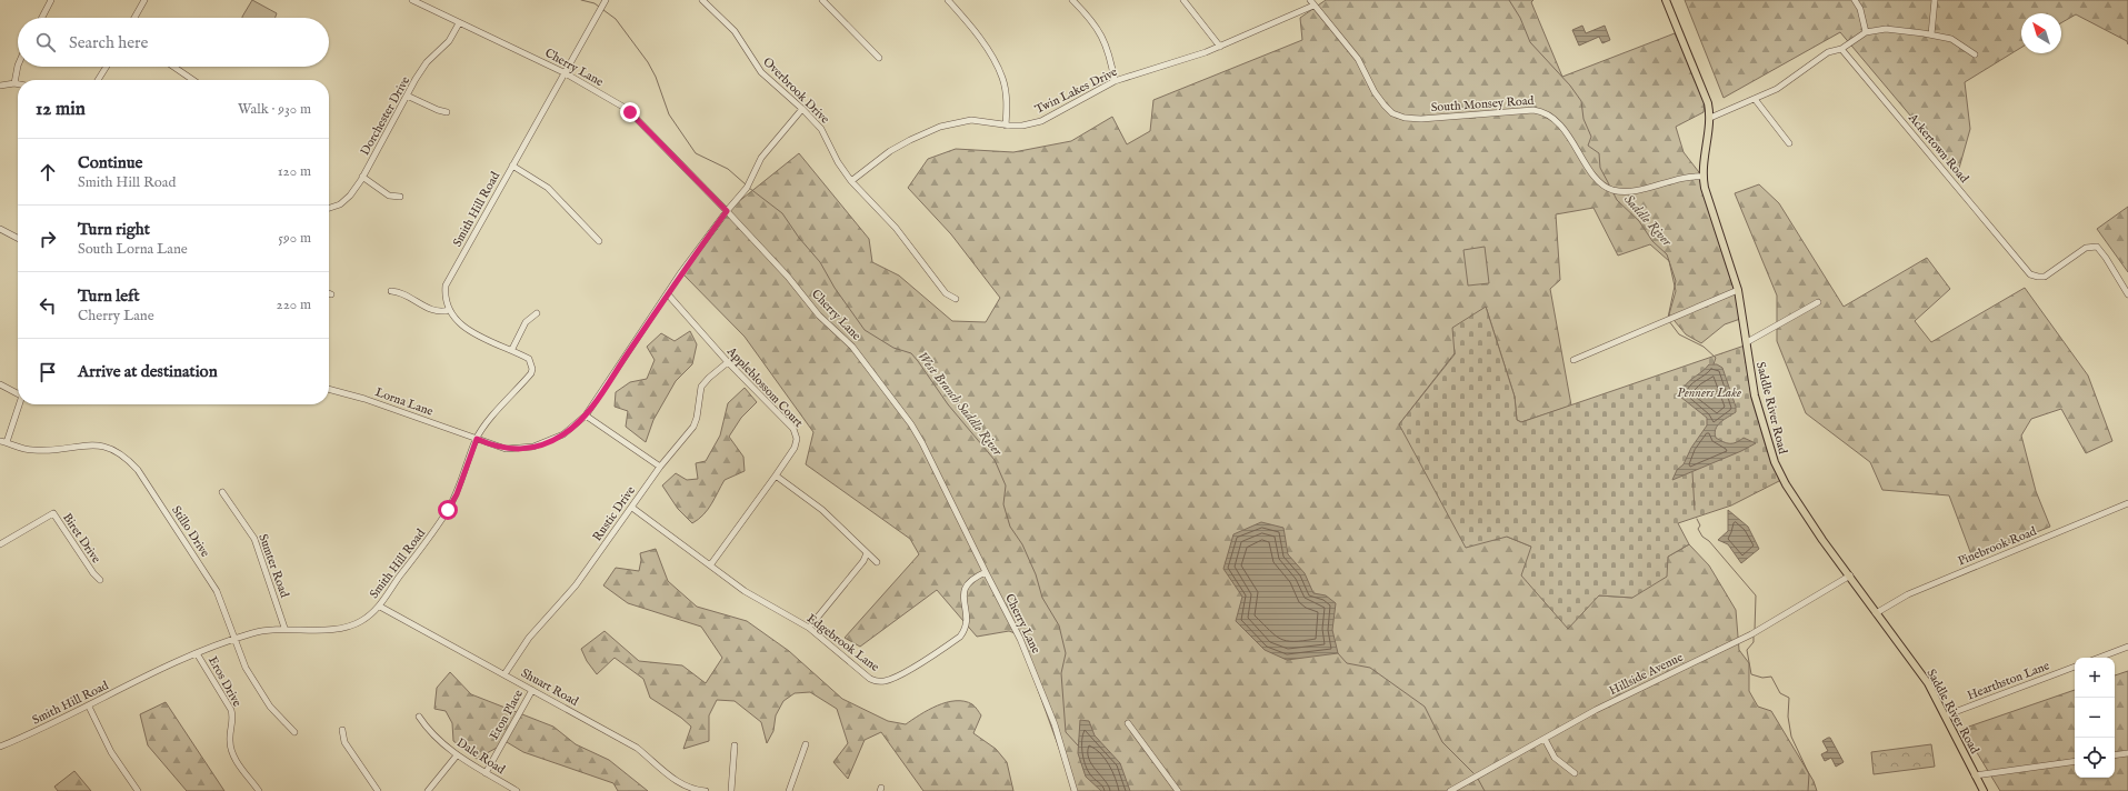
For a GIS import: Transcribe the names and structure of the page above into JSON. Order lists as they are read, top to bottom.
{
  "streets": {
    "main road": ["Saddle River Road"],
    "street": [
      "Cherry Lane",
      "Overbrook Drive",
      "Twin Lakes Drive",
      "South Monsey Road",
      "Dorchester Drive",
      "Ackertown Road",
      "Smith Hill Road",
      "Appleblossom Court",
      "Lorna Lane",
      "Rustic Drive",
      "Stillo Drive",
      "Biret Drive",
      "Pinebrook Road",
      "Sumter Road",
      "Edgebrook Lane",
      "Hillside Avenue",
      "Hearthston Lane",
      "Eros Drive",
      "Shuart Road",
      "Eton Place",
      "Dale Road"
    ]
  },
  "crossings": [
    ["Cherry Lane", "Dorchester Drive"],
    ["Cherry Lane", "Smith Hill Road"],
    ["Cherry Lane", "Lorna Lane"],
    ["Cherry Lane", "Edgebrook Lane"],
    ["Overbrook Drive", "Twin Lakes Drive"],
    ["Overbrook Drive", "Lorna Lane"],
    ["Twin Lakes Drive", "South Monsey Road"],
    ["South Monsey Road", "Saddle River Road"],
    ["Smith Hill Road", "Lorna Lane"],
    ["Smith Hill Road", "Stillo Drive"],
    ["Smith Hill Road", "Sumter Road"],
    ["Smith Hill Road", "Eros Drive"],
    ["Smith Hill Road", "Shuart Road"],
    ["Appleblossom Court", "Lorna Lane"],
    ["Appleblossom Court", "Rustic Drive"],
    ["Appleblossom Court", "Edgebrook Lane"],
    ["Saddle River Road", "Pinebrook Road"],
    ["Saddle River Road", "Hillside Avenue"],
    ["Saddle River Road", "Hearthston Lane"],
    ["Rustic Drive", "Edgebrook Lane"],
    ["Rustic Drive", "Shuart Road"],
    ["Shuart Road", "Eton Place"],
    ["Eton Place", "Dale Road"]
  ],
  "water": ["Saddle River", "Penners Lake", "West Branch Saddle River"],
  "north": "top left",
  "page": {
    "search": "Search here",
    "heading": ["12 min", "Walk · 930 m"],
    "list": [
      ["Continue", "Smith Hill Road", "120 m"],
      ["Turn right", "South Lorna Lane", "590 m"],
      ["Turn left", "Cherry Lane", "220 m"],
      "Arrive at destination"
    ],
    "map_buttons": ["+", "−"]
  }
}
